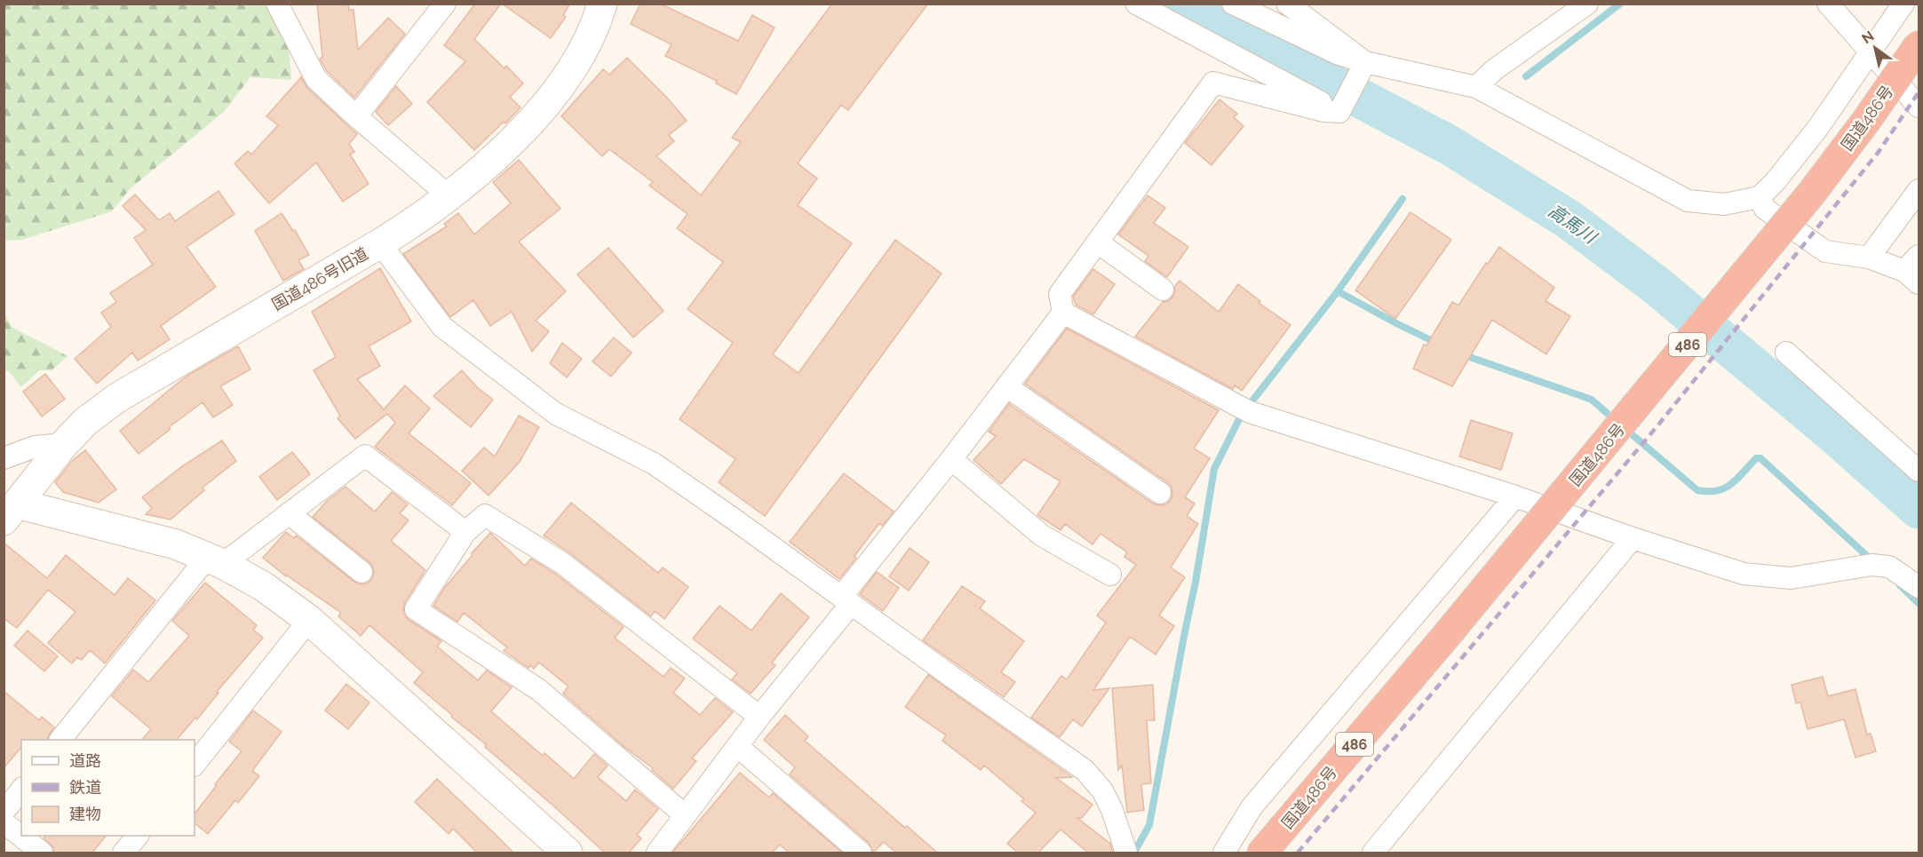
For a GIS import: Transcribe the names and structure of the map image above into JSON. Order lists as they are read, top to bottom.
{
  "streets": {
    "highway": ["国道486号", "486"],
    "street": ["国道486号旧道"]
  },
  "water": ["高馬川"],
  "legend": ["道路", "鉄道", "建物"],
  "north": "top left"
}
